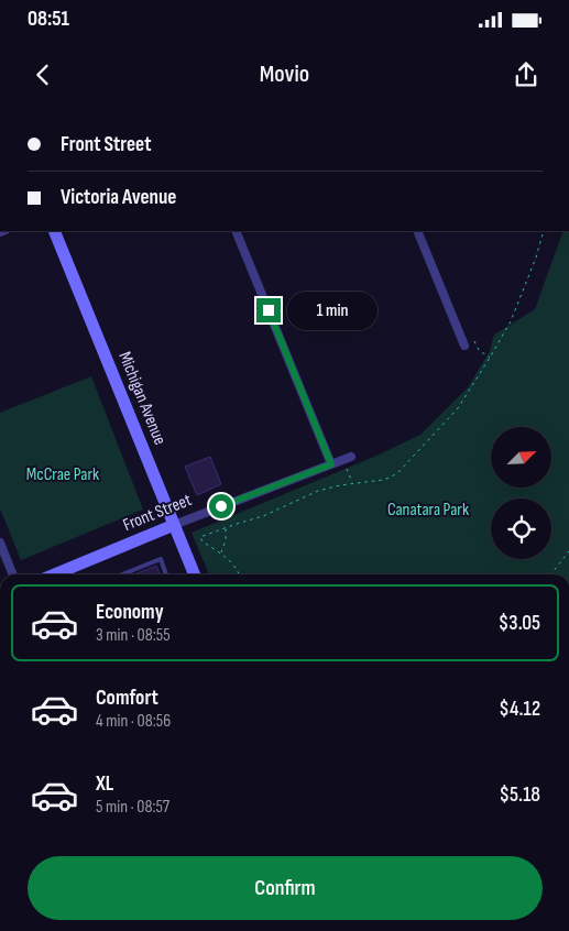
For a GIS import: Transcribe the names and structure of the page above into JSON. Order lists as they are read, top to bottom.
{
  "streets": {
    "street": ["Michigan Avenue", "Front Street"]
  },
  "crossings": [
    ["Michigan Avenue", "Front Street"]
  ],
  "parks": ["McCrae Park", "Canatara Park"],
  "north": "top right",
  "page": {
    "status": "08:51",
    "header": "Movio",
    "banner": ["Front Street", "Victoria Avenue"],
    "bubble": "1 min",
    "list": [
      {
        "name": "Economy",
        "note": "3 min · 08:55",
        "value": "$3.05"
      },
      {
        "name": "Comfort",
        "note": "4 min · 08:56",
        "value": "$4.12"
      },
      {
        "name": "XL",
        "note": "5 min · 08:57",
        "value": "$5.18"
      }
    ],
    "buttons": "Confirm"
  }
}
